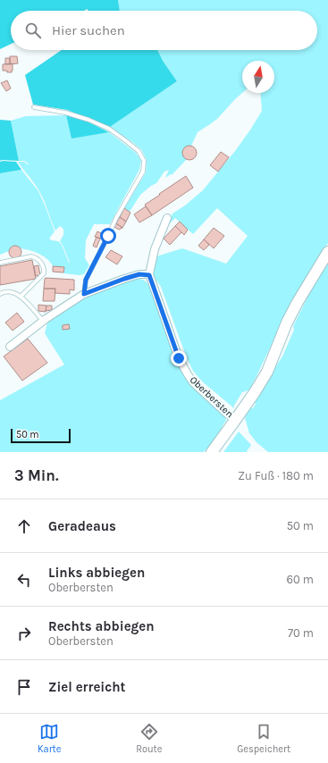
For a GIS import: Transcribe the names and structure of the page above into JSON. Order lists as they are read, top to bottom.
{
  "streets": {
    "street": ["Oberbersten"]
  },
  "scale_bar": "50 m",
  "north": "top",
  "page": {
    "search": "Hier suchen",
    "scale": "50 m",
    "heading": ["3 Min.", "Zu Fuß · 180 m"],
    "list": [
      ["Geradeaus", "50 m"],
      ["Links abbiegen", "Oberbersten", "60 m"],
      ["Rechts abbiegen", "Oberbersten", "70 m"],
      "Ziel erreicht"
    ],
    "nav": ["Karte", "Route", "Gespeichert"]
  }
}
